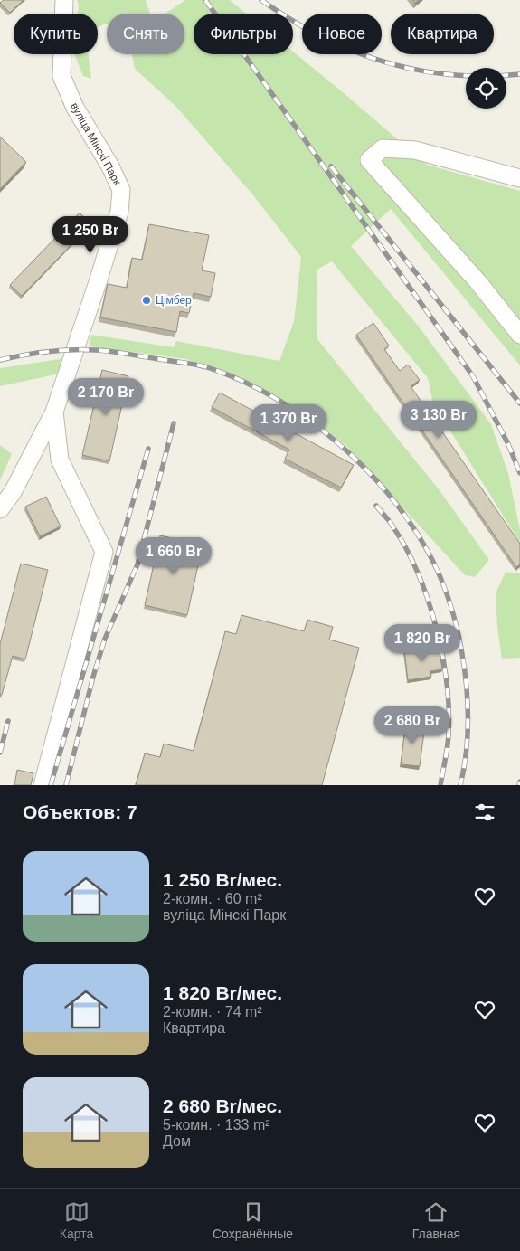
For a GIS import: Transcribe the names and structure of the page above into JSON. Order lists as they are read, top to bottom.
{
  "streets": {
    "street": ["вуліца Мінскі Парк"]
  },
  "places": ["Цімбер"],
  "page": {
    "chip": [
      "Купить",
      "Снять",
      "Фильтры",
      "Новое",
      "Квартира"
    ],
    "price": [
      "1 250 Br",
      "2 170 Br",
      "3 130 Br",
      "1 370 Br",
      "1 660 Br",
      "1 820 Br",
      "2 680 Br"
    ],
    "heading": "Объектов: 7",
    "list": [
      {
        "name": "1 250 Br/мес.",
        "note": "2-комн. · 60 m² · вуліца Мінскі Парк"
      },
      {
        "name": "1 820 Br/мес.",
        "note": "2-комн. · 74 m² · Квартира"
      },
      {
        "name": "2 680 Br/мес.",
        "note": "5-комн. · 133 m² · Дом"
      }
    ],
    "tabs": ["Карта", "Сохранённые", "Главная"]
  }
}
